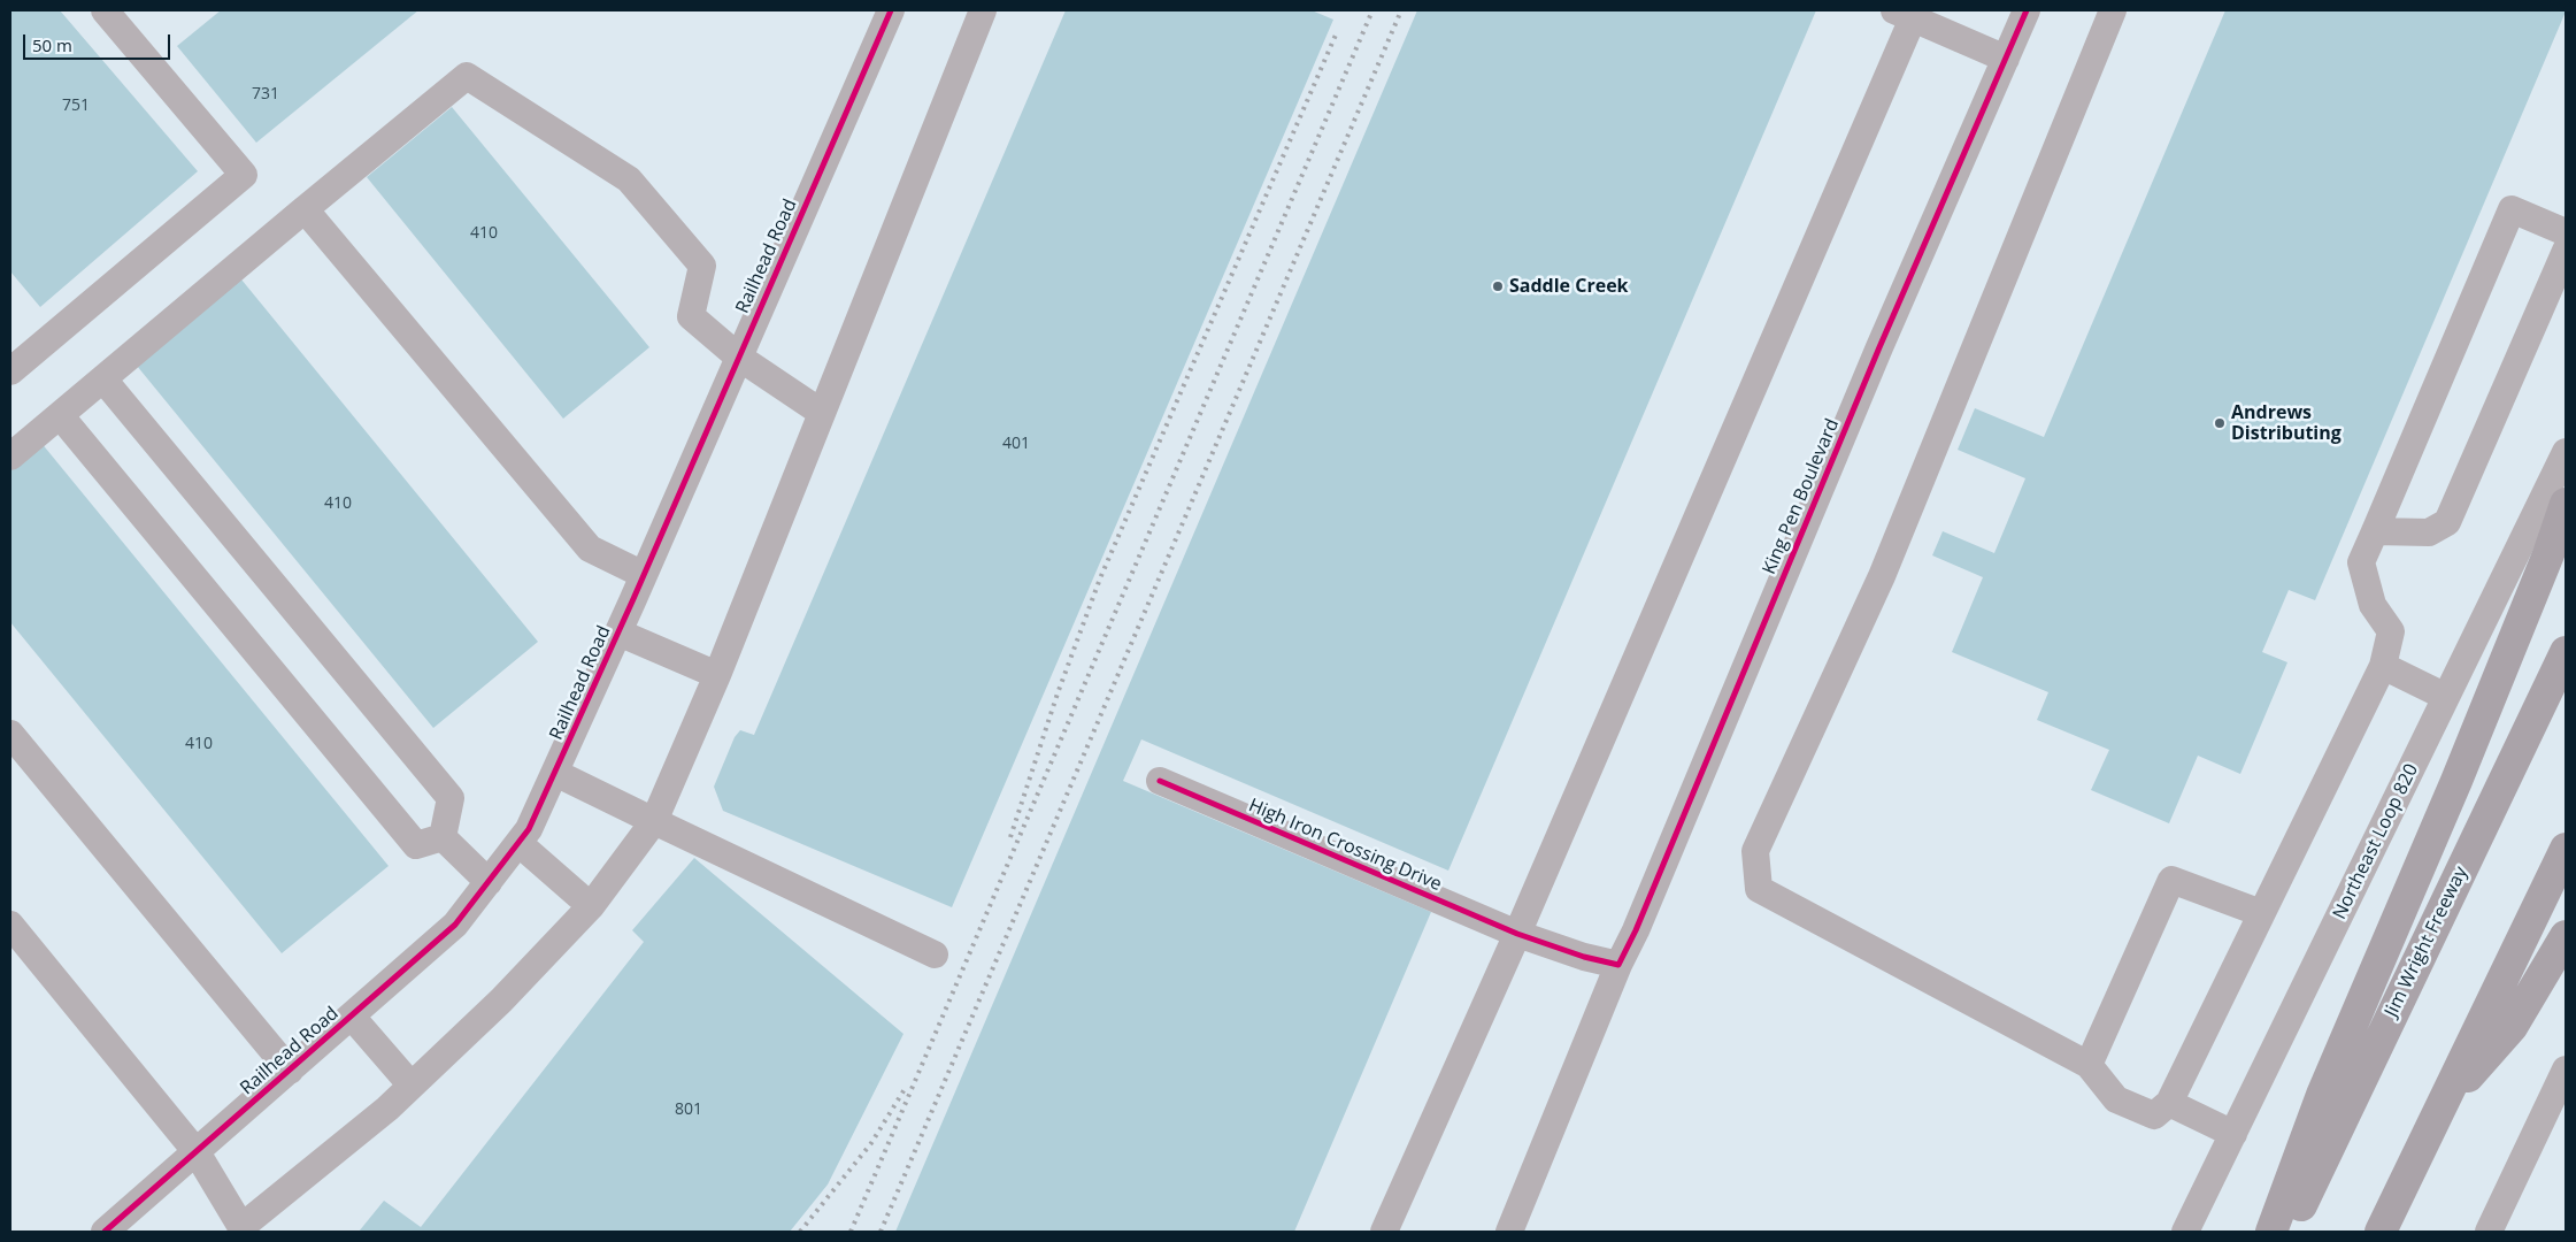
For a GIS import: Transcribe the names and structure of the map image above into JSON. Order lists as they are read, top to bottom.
{
  "streets": {
    "highway": ["Jim Wright Freeway"],
    "street": [
      "Railhead Road",
      "King Pen Boulevard",
      "Northeast Loop 820",
      "High Iron Crossing Drive"
    ]
  },
  "crossings": [
    ["King Pen Boulevard", "High Iron Crossing Drive"]
  ],
  "places": ["Saddle Creek", "Andrews Distributing"],
  "house_numbers": [
    "731",
    "751",
    "410",
    "401",
    "410",
    "410",
    "801"
  ],
  "scale_bar": "50 m"
}
